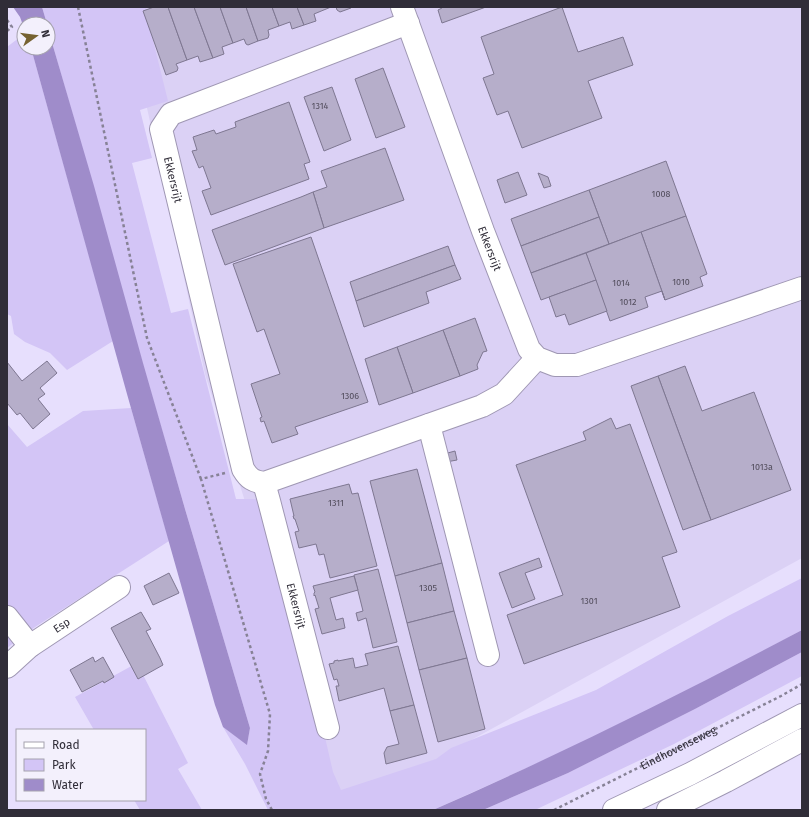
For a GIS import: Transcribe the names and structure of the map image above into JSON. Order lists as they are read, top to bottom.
{
  "streets": {
    "street": ["Ekkersrijt", "Esp"],
    "path": ["Eindhovenseweg"]
  },
  "house_numbers": [
    "1314",
    "1008",
    "1010",
    "1014",
    "1012",
    "1306",
    "1013a",
    "1311",
    "1305",
    "1301"
  ],
  "legend": ["Road", "Park", "Water"],
  "north": "right"
}
